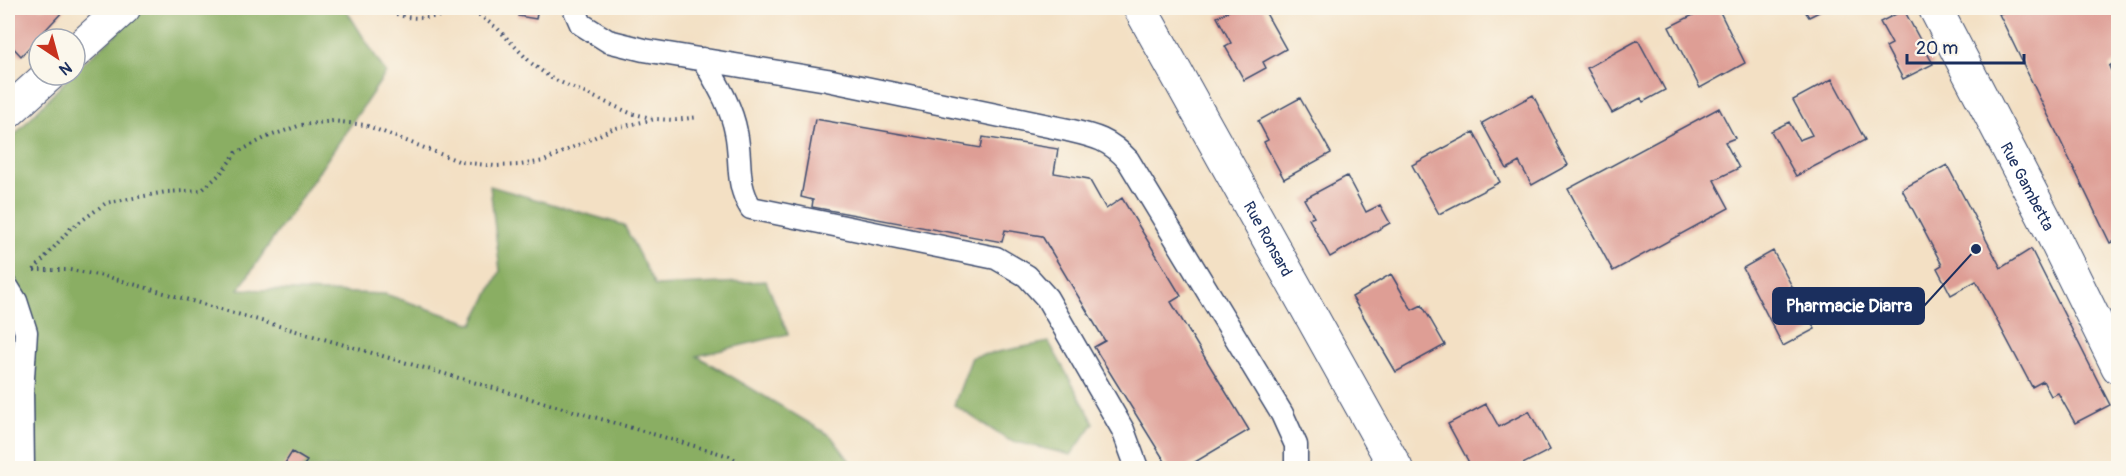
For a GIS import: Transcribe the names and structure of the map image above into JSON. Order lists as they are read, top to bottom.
{
  "streets": {
    "street": ["Rue Gambetta", "Rue Ronsard"]
  },
  "places": ["Pharmacie Diarra"],
  "scale_bar": "20 m",
  "north": "bottom right"
}
